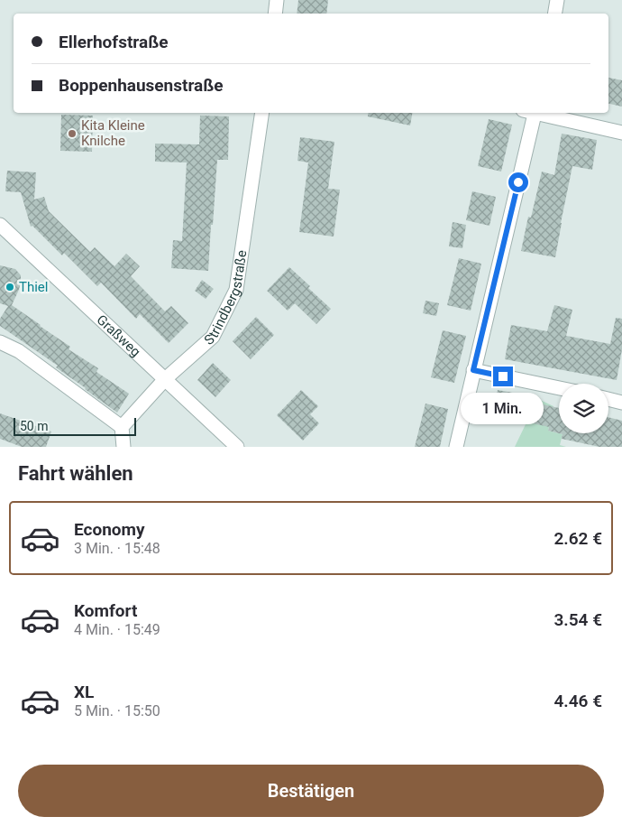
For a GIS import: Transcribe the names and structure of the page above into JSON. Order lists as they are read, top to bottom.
{
  "streets": {
    "street": ["Strindbergstraße", "Graßweg"]
  },
  "crossings": [
    ["Strindbergstraße", "Graßweg"]
  ],
  "places": ["Kita Kleine Knilche", "Thiel"],
  "scale_bar": "50 m",
  "page": {
    "banner": ["Ellerhofstraße", "Boppenhausenstraße"],
    "bubble": "1 Min.",
    "scale": "50 m",
    "heading": "Fahrt wählen",
    "list": [
      {
        "name": "Economy",
        "note": "3 Min. · 15:48",
        "value": "2.62 €"
      },
      {
        "name": "Komfort",
        "note": "4 Min. · 15:49",
        "value": "3.54 €"
      },
      {
        "name": "XL",
        "note": "5 Min. · 15:50",
        "value": "4.46 €"
      }
    ],
    "buttons": "Bestätigen"
  }
}
